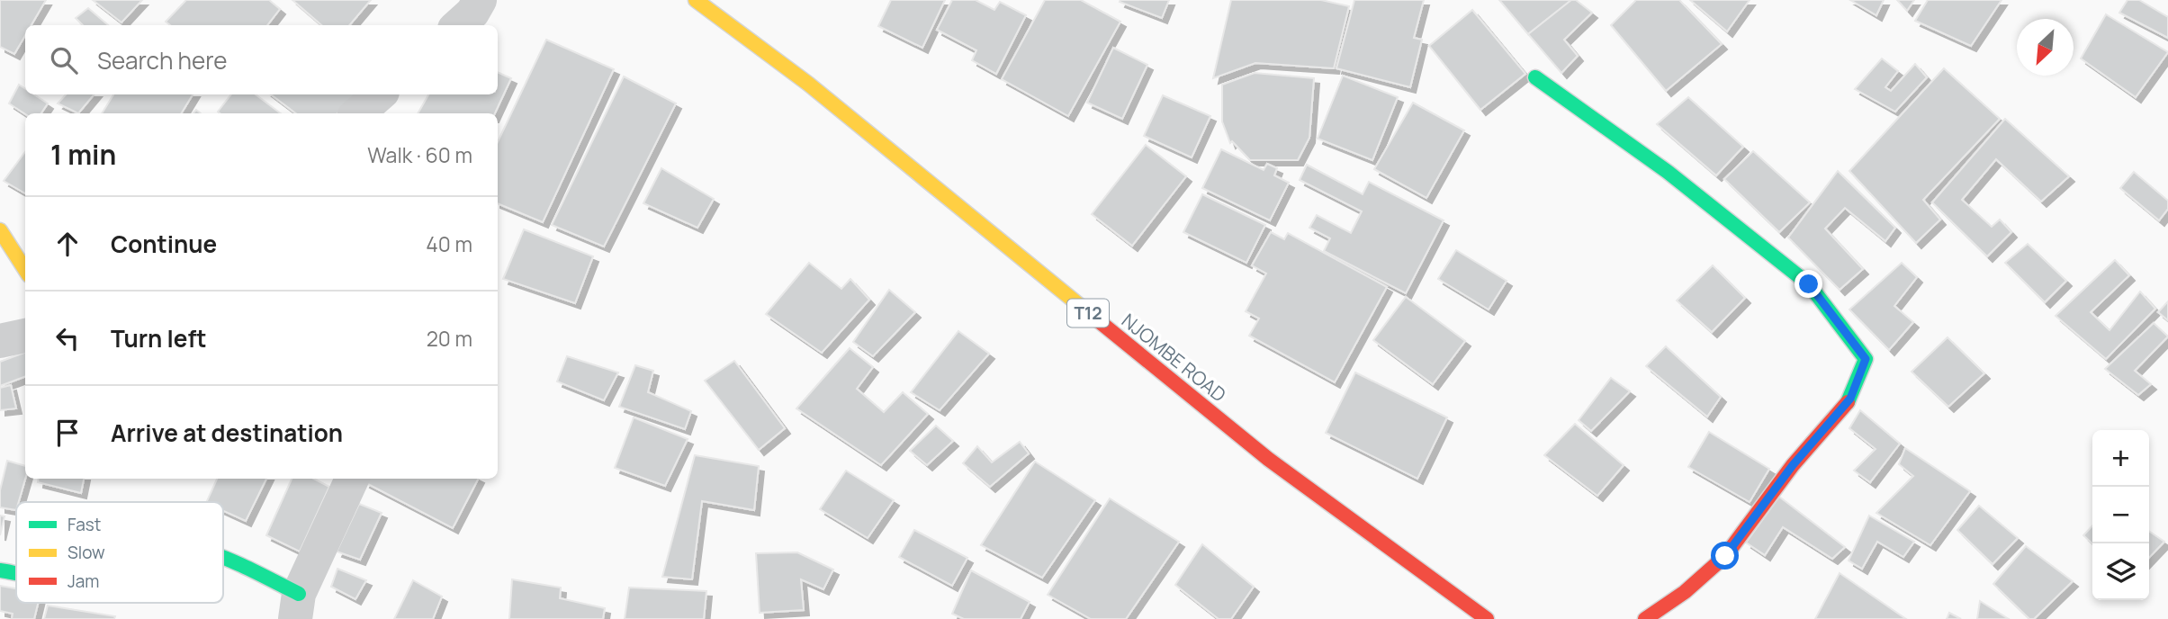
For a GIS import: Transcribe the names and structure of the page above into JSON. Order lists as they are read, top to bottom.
{
  "streets": {
    "main road": ["T12", "NJOMBE ROAD"]
  },
  "legend": ["Fast", "Slow", "Jam"],
  "north": "bottom left",
  "page": {
    "search": "Search here",
    "heading": ["1 min", "Walk · 60 m"],
    "list": [
      ["Continue", "40 m"],
      ["Turn left", "20 m"],
      "Arrive at destination"
    ],
    "map_buttons": ["+", "−"]
  }
}
